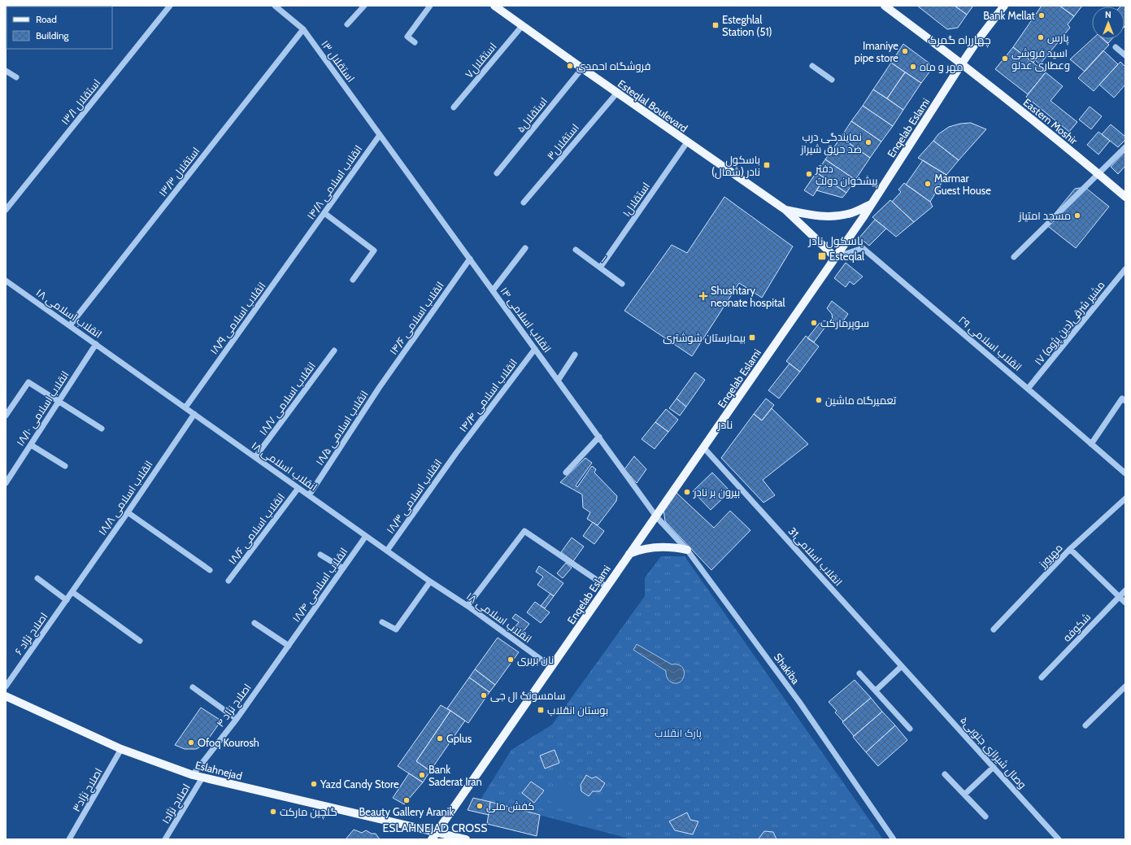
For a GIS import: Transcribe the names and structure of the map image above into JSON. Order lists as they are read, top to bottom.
{
  "streets": {
    "main road": [
      "Esteqlal Boulevard",
      "Eastern Moshir",
      "Enqelab Eslami",
      "Eslahnejad"
    ],
    "street": [
      "استقلال۷",
      "۱۳ استقلال",
      "۱۳/۱ استقلال",
      "استقلال۵",
      "استقلال۳",
      "۱۳/۳ استقلال",
      "۱۴/۸ انقلاب اسلامی",
      "استقلال۱",
      "۱",
      "۱۸ انقلاب اسلامی",
      "۱۸/۹ انقلاب اسلامی",
      "۱۴/۶ انقلاب اسلامی",
      "۱۴ انقلاب اسلامی",
      "۱۷ مشیر شرقی(دین پژوه)",
      "انقلاب اسلامی ۲۹",
      "۱۴/۴ انقلاب اسلامی",
      "۱۸/۷ انقلاب اسلامی",
      "۱۸/۱۰ انقلاب اسلامی",
      "۱۸/۵ انقلاب اسلامی",
      "۱۸/۳ انقلاب اسلامی",
      "۱۸/۸ انقلاب اسلامی",
      "۱۸/۶ انقلاب اسلامی",
      "مهرورز",
      "31انقلاب اسلامی",
      "۱۸/۴ انقلاب اسلامی",
      "شکوفه",
      "۶ اصلاح نژاد",
      "Shakiba",
      "۴ اصلاح نژاد",
      "۵وصال شیرازی جنوبی",
      "اصلاح نژاد۳",
      "اصلاح نژاد۱"
    ]
  },
  "crossings": [
    ["استقلال۷", "Esteqlal Boulevard"],
    ["۱۳ استقلال", "۱۳/۳ استقلال"],
    ["۱۳ استقلال", "۱۴/۸ انقلاب اسلامی"],
    ["۱۳ استقلال", "۱۴ انقلاب اسلامی"],
    ["Esteqlal Boulevard", "استقلال۵"],
    ["Esteqlal Boulevard", "استقلال۳"],
    ["Esteqlal Boulevard", "استقلال۱"],
    ["Eastern Moshir", "Enqelab Eslami"],
    ["Enqelab Eslami", "۱۸ انقلاب اسلامی"],
    ["Enqelab Eslami", "۱۴ انقلاب اسلامی"],
    ["Enqelab Eslami", "انقلاب اسلامی ۲۹"],
    ["Enqelab Eslami", "31انقلاب اسلامی"],
    ["Enqelab Eslami", "Shakiba"],
    ["Enqelab Eslami", "Eslahnejad"],
    ["۱۳/۳ استقلال", "۱۸ انقلاب اسلامی"],
    ["۱۴/۸ انقلاب اسلامی", "۱۸/۹ انقلاب اسلامی"],
    ["۱۴/۸ انقلاب اسلامی", "۱۴ انقلاب اسلامی"],
    ["استقلال۱", "۱"],
    ["۱۸ انقلاب اسلامی", "۱۸/۹ انقلاب اسلامی"],
    ["۱۸ انقلاب اسلامی", "۱۸/۷ انقلاب اسلامی"],
    ["۱۸ انقلاب اسلامی", "۱۸/۱۰ انقلاب اسلامی"],
    ["۱۸ انقلاب اسلامی", "۱۸/۵ انقلاب اسلامی"],
    ["۱۸ انقلاب اسلامی", "۱۸/۳ انقلاب اسلامی"],
    ["۱۸ انقلاب اسلامی", "۱۸/۸ انقلاب اسلامی"],
    ["۱۸ انقلاب اسلامی", "۱۸/۶ انقلاب اسلامی"],
    ["۱۸ انقلاب اسلامی", "۱۸/۴ انقلاب اسلامی"],
    ["۱۴/۶ انقلاب اسلامی", "۱۴ انقلاب اسلامی"],
    ["۱۴/۶ انقلاب اسلامی", "۱۸/۵ انقلاب اسلامی"],
    ["۱۴ انقلاب اسلامی", "۱۴/۴ انقلاب اسلامی"],
    ["۱۴ انقلاب اسلامی", "Shakiba"],
    ["۱۷ مشیر شرقی(دین پژوه)", "انقلاب اسلامی ۲۹"],
    ["۱۴/۴ انقلاب اسلامی", "۱۸/۳ انقلاب اسلامی"],
    ["۱۸/۸ انقلاب اسلامی", "۶ اصلاح نژاد"],
    ["31انقلاب اسلامی", "۵وصال شیرازی جنوبی"],
    ["۱۸/۴ انقلاب اسلامی", "۴ اصلاح نژاد"],
    ["۴ اصلاح نژاد", "Eslahnejad"],
    ["Eslahnejad", "اصلاح نژاد۳"],
    ["Eslahnejad", "اصلاح نژاد۱"]
  ],
  "districts": [
    "چهارراه گمرک",
    "باسکول نادر",
    "نادر",
    "ESLAHNEJAD CROSS"
  ],
  "parks": ["پارک انقلاب"],
  "places": {
    "other": [
      "Bank Mellat",
      "پارس",
      "Imaniye pipe store",
      "اسید فروشی وعطاری عدلو",
      "فروشگاه احمدی",
      "مهر و ماه",
      "نمایندگی درب ضد حریق شیراز",
      "دفتر پیشخوان دولت",
      "Marmar Guest House",
      "مسجد امتیاز",
      "سوپرمارکت",
      "تعمیرگاه ماشین",
      "بیرون بر نادر",
      "نان بربری",
      "سامسونگ ال جی",
      "Gplus",
      "Ofoq Kourosh",
      "Bank Saderat Iran",
      "Yazd Candy Store",
      "Beauty Gallery Aranik",
      "کفش ملی",
      "گلچین مارکت"
    ],
    "transit": [
      "Esteghlal Station (51)",
      "باسکول نادر (شمال)",
      "Esteqlal",
      "بیمارستان شوشتری",
      "بوستان انقلاب"
    ],
    "health": ["Shushtary neonate hospital"]
  },
  "legend": ["Road", "Building"],
  "north": "top"
}
